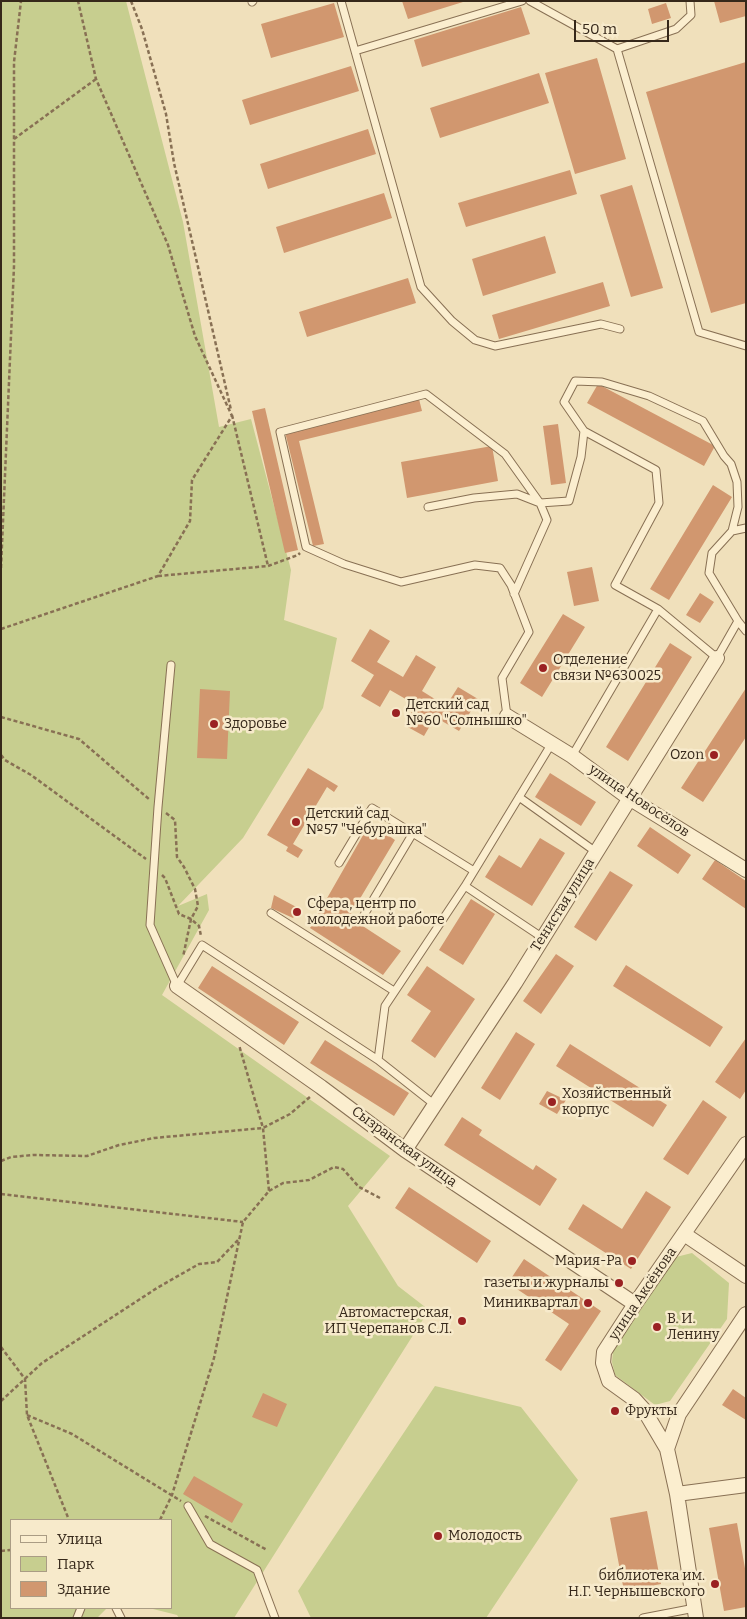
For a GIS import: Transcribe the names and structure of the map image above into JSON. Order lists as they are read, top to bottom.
{
  "streets": {
    "street": [
      "улица Новосёлов",
      "Тенистая улица",
      "Сызранская улица",
      "улица Аксёнова"
    ]
  },
  "crossings": [
    ["улица Новосёлов", "Тенистая улица"],
    ["Тенистая улица", "Сызранская улица"],
    ["Сызранская улица", "улица Аксёнова"]
  ],
  "places": [
    "Отделение связи №630025",
    "Детский сад №60 \"Солнышко\"",
    "Здоровье",
    "Ozon",
    "Детский сад №57 \"Чебурашка\"",
    "Сфера, центр по молодежной работе",
    "Хозяйственный корпус",
    "Мария-Ра",
    "газеты и журналы",
    "Миниквартал",
    "Автомастерская, ИП Черепанов С.Л.",
    "В. И. Ленину",
    "Фрукты",
    "Молодость",
    "библиотека им. Н.Г. Чернышевского"
  ],
  "legend": ["Улица", "Парк", "Здание"],
  "scale_bar": "50 m"
}
